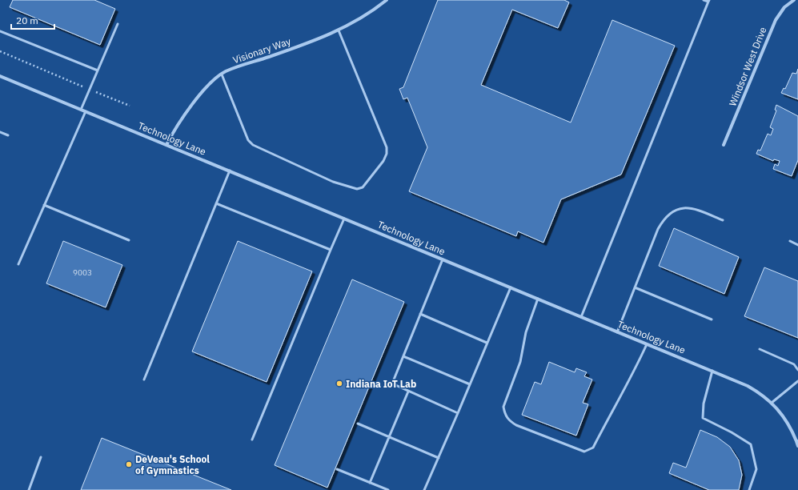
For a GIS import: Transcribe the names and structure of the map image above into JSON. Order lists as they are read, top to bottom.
{
  "streets": {
    "street": ["Visionary Way", "Windsor West Drive", "Technology Lane"]
  },
  "crossings": [
    ["Visionary Way", "Technology Lane"]
  ],
  "places": ["Indiana IoT Lab", "DeVeau's School of Gymnastics"],
  "house_numbers": ["9003"],
  "scale_bar": "20 m"
}
